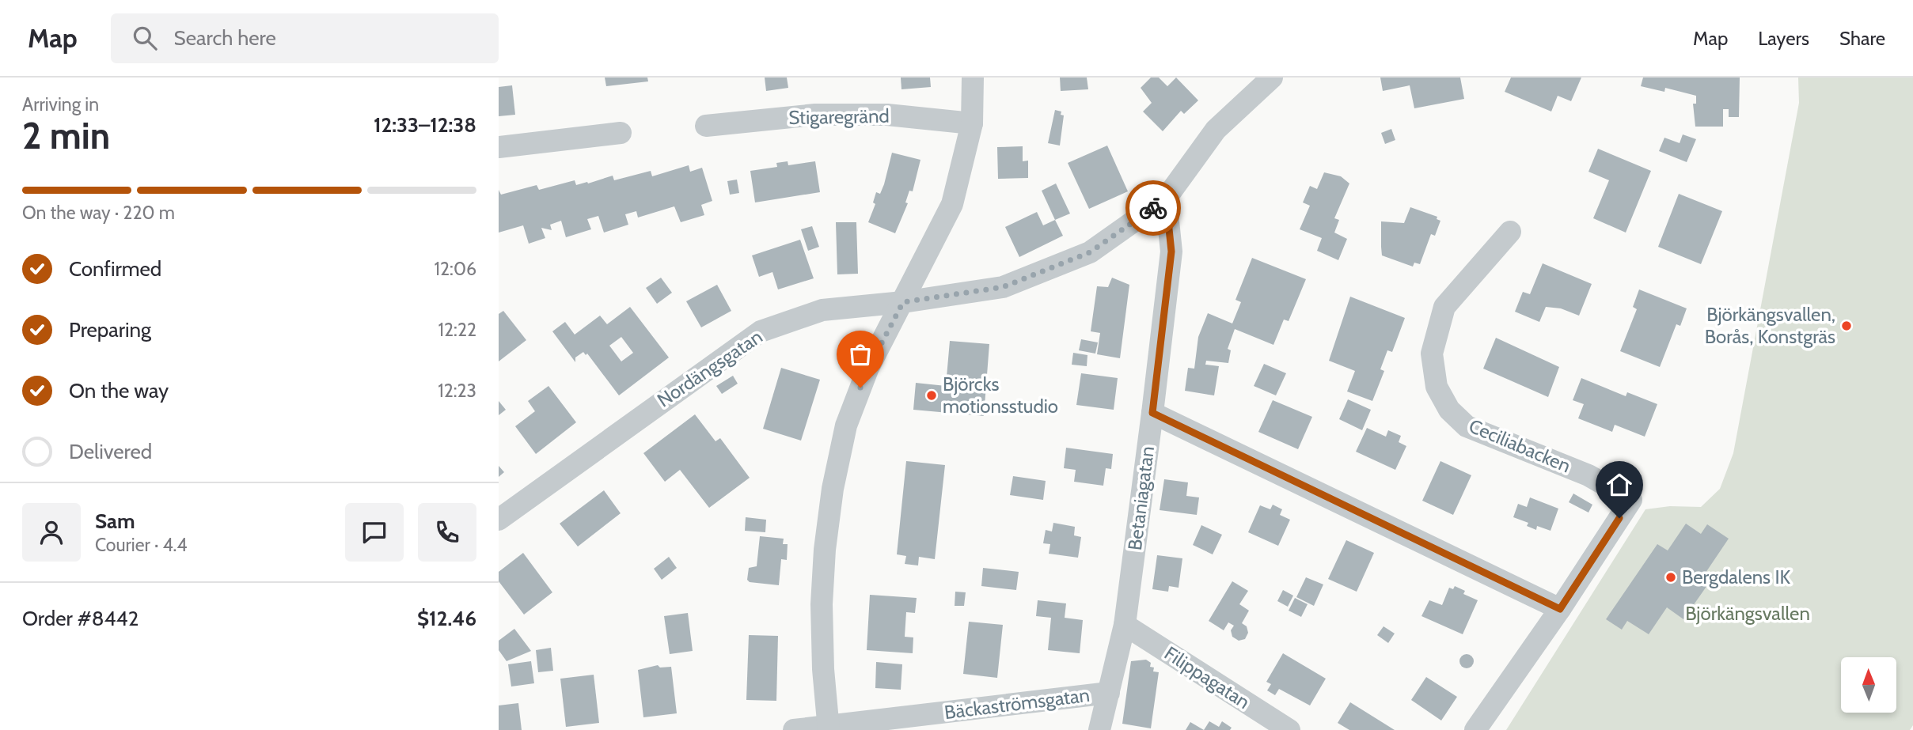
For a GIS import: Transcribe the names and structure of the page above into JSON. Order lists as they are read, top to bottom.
{
  "streets": {
    "street": [
      "Stigaregränd",
      "Nordängsgatan",
      "Ceciliabacken",
      "Betaniagatan",
      "Filippagatan",
      "Bäckaströmsgatan"
    ]
  },
  "crossings": [
    ["Nordängsgatan", "Betaniagatan"],
    ["Betaniagatan", "Filippagatan"],
    ["Betaniagatan", "Bäckaströmsgatan"]
  ],
  "parks": ["Björkängsvallen"],
  "places": ["Björkängsvallen, Borås, Konstgräs", "Björcks motionsstudio", "Bergdalens IK"],
  "north": "top",
  "page": {
    "header": "Map",
    "search": "Search here",
    "nav": ["Map", "Layers", "Share"],
    "heading": ["2 min", "Arriving in", "12:33–12:38"],
    "panel": [
      "Sam",
      "Courier · 4.4",
      "Order #8442",
      "$12.46"
    ],
    "bar": "On the way · 220 m",
    "list": [
      ["Confirmed", "12:06"],
      ["Preparing", "12:22"],
      ["On the way", "12:23"],
      "Delivered"
    ]
  }
}
